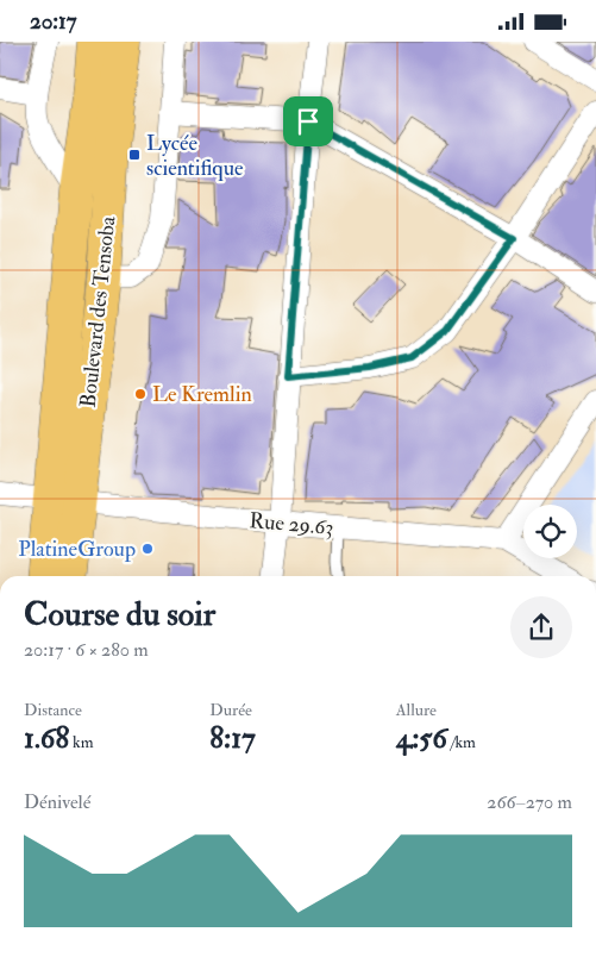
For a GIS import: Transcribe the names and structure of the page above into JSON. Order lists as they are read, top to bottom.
{
  "streets": {
    "main road": ["Boulevard des Tensoba"],
    "street": ["Rue 29.63"]
  },
  "crossings": [
    ["Boulevard des Tensoba", "Rue 29.63"]
  ],
  "places": {
    "transit": ["Lycée scientifique"],
    "other": ["Le Kremlin", "PlatineGroup"]
  },
  "page": {
    "status": "20:17",
    "heading": ["Course du soir", "20:17 · 6 × 280 m"],
    "stats": [
      ["Distance", "1.68 km"],
      ["Durée", "8:17"],
      ["Allure", "4:56 /km"]
    ],
    "chart": ["Dénivelé", "266–270 m"]
  }
}
